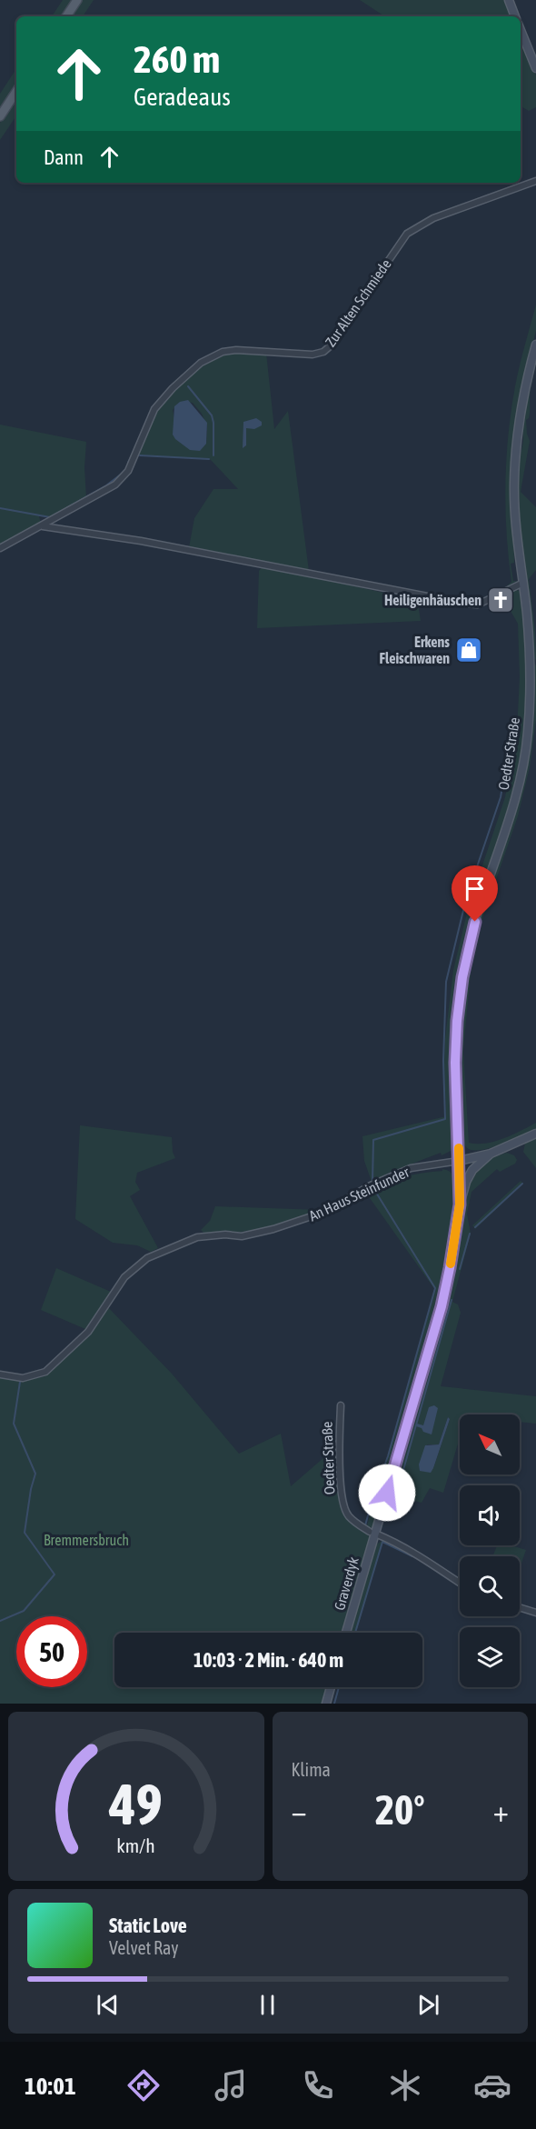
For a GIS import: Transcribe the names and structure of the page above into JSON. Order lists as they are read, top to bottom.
{
  "streets": {
    "main road": ["Oedter Straße", "Graverdyk"],
    "street": ["Zur Alten Schmiede", "An Haus Steinfunder"]
  },
  "crossings": [
    ["Oedter Straße", "An Haus Steinfunder"],
    ["Oedter Straße", "Graverdyk"]
  ],
  "parks": ["Bremmersbruch"],
  "places": {
    "church": ["Heiligenhäuschen"],
    "shop": ["Erkens Fleischwaren"]
  },
  "north": "top left",
  "page": {
    "turn": ["260 m", "Geradeaus"],
    "then": "Dann",
    "limit": "50",
    "trip": "10:03 · 2 Min. · 640 m",
    "tile": "Klima",
    "heat": ["−", "20°", "+"],
    "song": ["Static Love", "Velvet Ray"],
    "tabs": "10:01",
    "gauge": ["49", "km/h"]
  }
}
